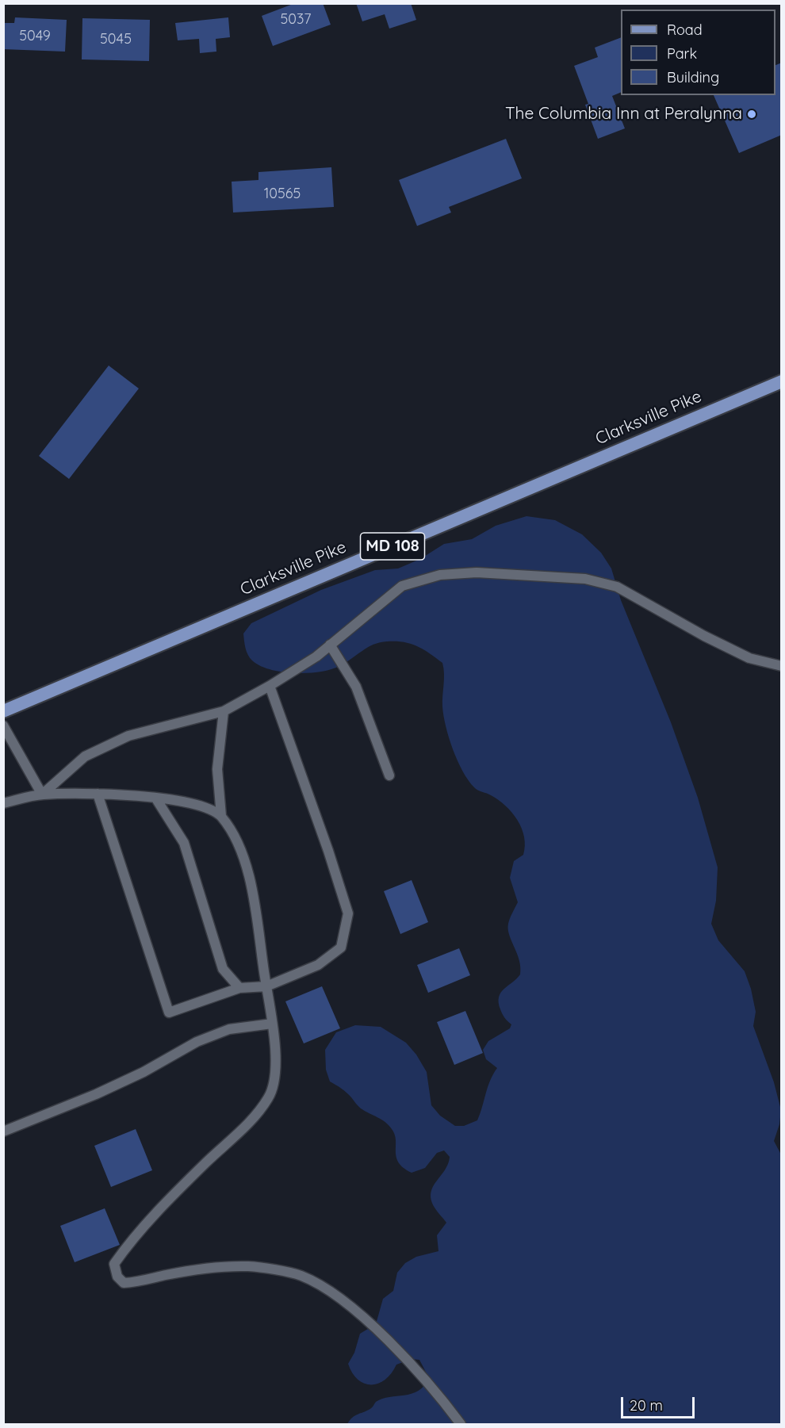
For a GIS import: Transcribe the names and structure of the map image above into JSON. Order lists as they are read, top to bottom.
{
  "streets": {
    "main road": ["Clarksville Pike", "MD 108"]
  },
  "places": ["The Columbia Inn at Peralynna"],
  "house_numbers": [
    "5037",
    "5049",
    "5045",
    "10565"
  ],
  "legend": ["Road", "Park", "Building"],
  "scale_bar": "20 m"
}
